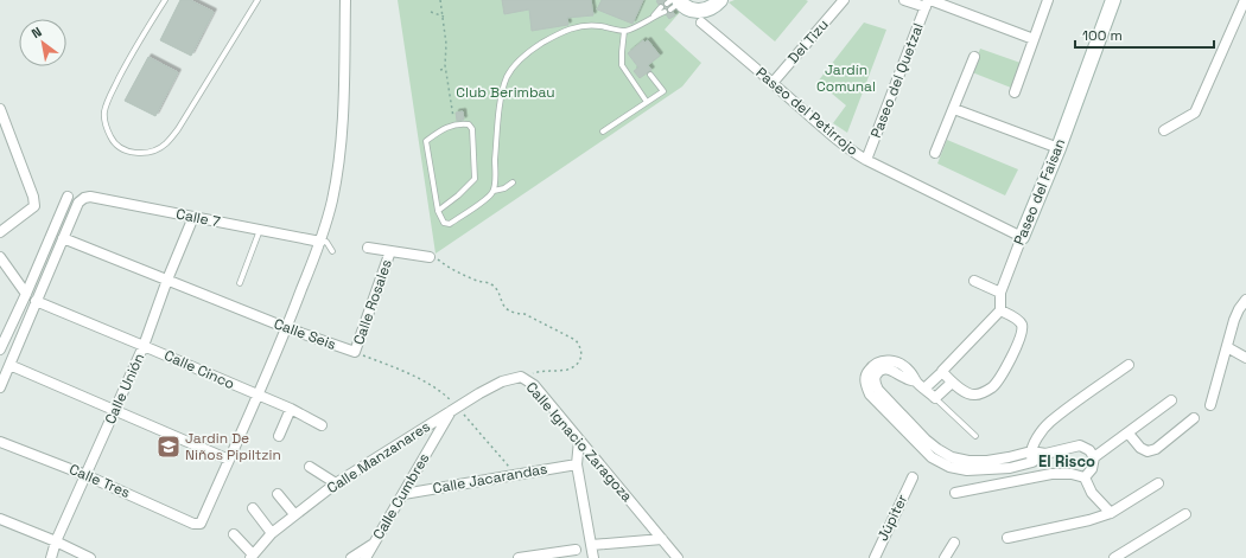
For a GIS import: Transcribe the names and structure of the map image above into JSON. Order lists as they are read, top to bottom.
{
  "streets": {
    "street": [
      "Del Tizu",
      "Paseo del Quetzal",
      "Paseo del Petirrojo",
      "Paseo del Faisan",
      "Calle 7",
      "Calle Rosales",
      "Calle Seis",
      "Calle Cinco",
      "Calle Unión",
      "Calle Ignacio Zaragoza",
      "Calle Manzanares",
      "Calle Jacarandas",
      "Calle Tres",
      "Calle Cumbres",
      "Júpiter"
    ]
  },
  "crossings": [
    ["Del Tizu", "Paseo del Petirrojo"],
    ["Paseo del Quetzal", "Paseo del Petirrojo"],
    ["Paseo del Petirrojo", "Paseo del Faisan"],
    ["Calle 7", "Calle Seis"],
    ["Calle 7", "Calle Unión"],
    ["Calle Rosales", "Calle Seis"],
    ["Calle Seis", "Calle Unión"],
    ["Calle Seis", "Calle Manzanares"],
    ["Calle Seis", "Calle Jacarandas"],
    ["Calle Seis", "Calle Cumbres"],
    ["Calle Cinco", "Calle Unión"],
    ["Calle Unión", "Calle Tres"],
    ["Calle Ignacio Zaragoza", "Calle Manzanares"],
    ["Calle Manzanares", "Calle Cumbres"],
    ["Calle Jacarandas", "Calle Cumbres"]
  ],
  "districts": ["El Risco"],
  "parks": ["Jardín Comunal", "Club Berimbau"],
  "places": {
    "school or university": ["Jardin De Niños Pipiltzin"]
  },
  "scale_bar": "100 m",
  "north": "top left"
}
